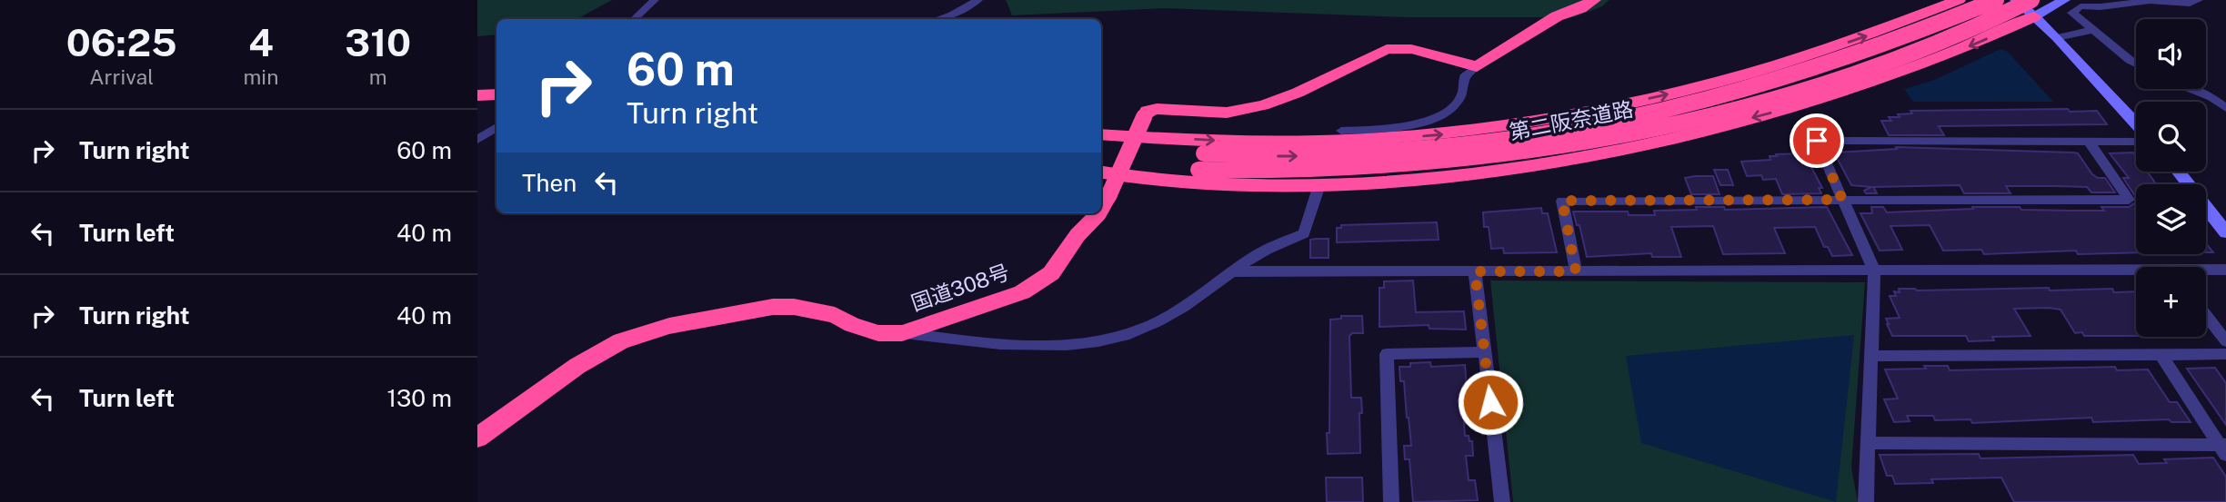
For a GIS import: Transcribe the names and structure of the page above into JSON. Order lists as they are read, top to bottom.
{
  "streets": {
    "highway": ["第二阪奈道路", "国道308号"]
  },
  "page": {
    "eta": [
      "06:25",
      "Arrival",
      "4",
      "min",
      "310",
      "m"
    ],
    "map_buttons": "+",
    "turn": ["60 m", "Turn right"],
    "list": [
      {
        "name": "Turn right",
        "value": "60 m"
      },
      {
        "name": "Turn left",
        "value": "40 m"
      },
      {
        "name": "Turn right",
        "value": "40 m"
      },
      {
        "name": "Turn left",
        "value": "130 m"
      }
    ],
    "then": "Then"
  }
}
